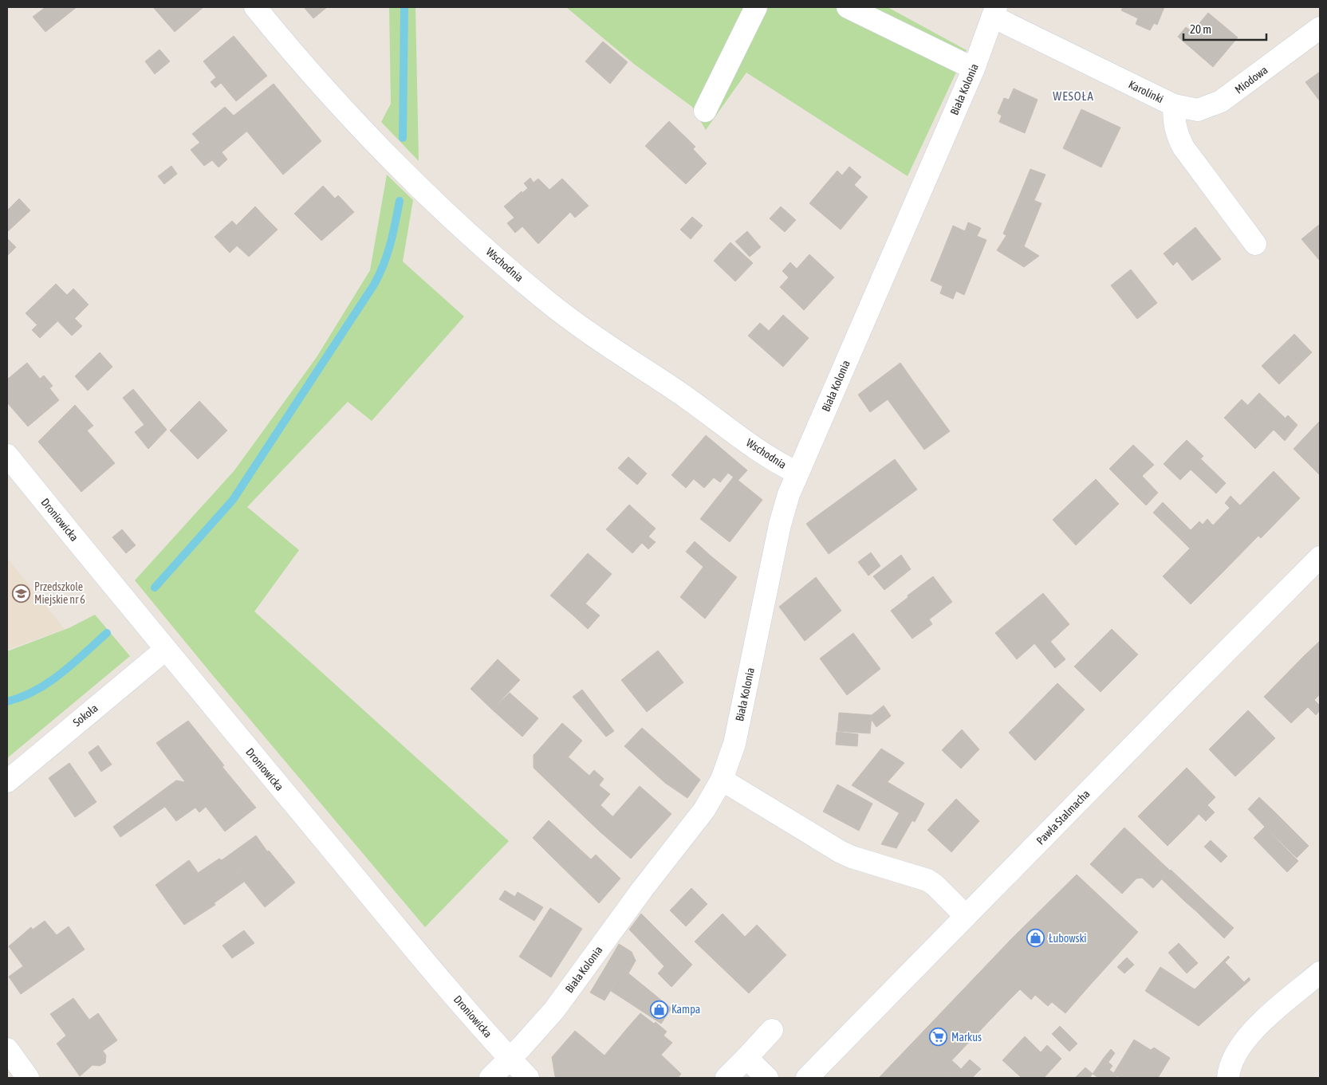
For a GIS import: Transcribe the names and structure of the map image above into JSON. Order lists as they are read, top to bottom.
{
  "streets": {
    "street": [
      "Miodowa",
      "Biała Kolonia",
      "Karolinki",
      "Wschodnia",
      "Droniowicka",
      "Sokoła",
      "Pawła Stalmacha"
    ]
  },
  "crossings": [
    ["Miodowa", "Karolinki"],
    ["Biała Kolonia", "Karolinki"],
    ["Biała Kolonia", "Wschodnia"],
    ["Biała Kolonia", "Droniowicka"],
    ["Droniowicka", "Sokoła"]
  ],
  "districts": ["WESOŁA"],
  "places": {
    "school or university": ["Przedszkole Miejskie nr 6"],
    "shop": ["Łubowski", "Kampa"],
    "supermarket": ["Markus"]
  },
  "scale_bar": "20 m"
}
